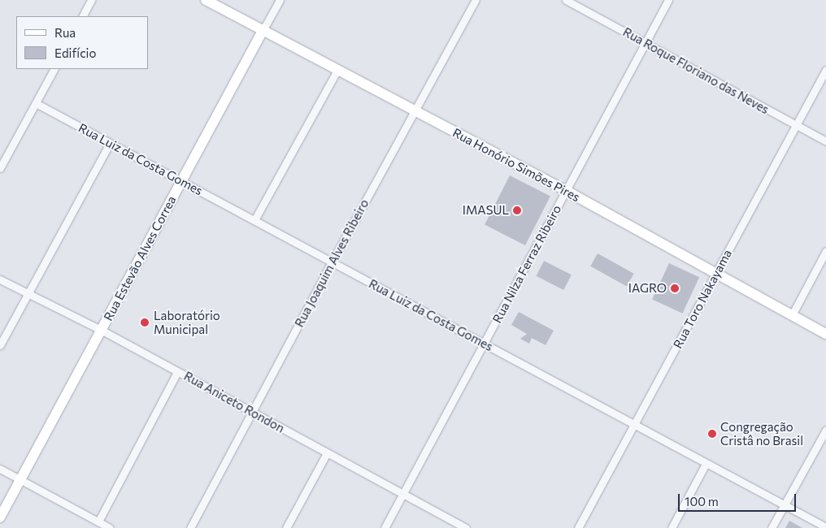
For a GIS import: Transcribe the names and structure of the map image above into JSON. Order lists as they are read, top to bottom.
{
  "streets": {
    "main road": ["Rua Honório Simões Pires", "Rua Estevão Alves Correa"],
    "street": [
      "Rua Roque Floriano das Neves",
      "Rua Luiz da Costa Gomes",
      "Rua Joaquim Alves Ribeiro",
      "Rua Nilza Ferraz Ribeiro",
      "Rua Toro Nakayama",
      "Rua Aniceto Rondon"
    ]
  },
  "crossings": [
    ["Rua Roque Floriano das Neves", "Rua Nilza Ferraz Ribeiro"],
    ["Rua Roque Floriano das Neves", "Rua Toro Nakayama"],
    ["Rua Luiz da Costa Gomes", "Rua Estevão Alves Correa"],
    ["Rua Luiz da Costa Gomes", "Rua Joaquim Alves Ribeiro"],
    ["Rua Luiz da Costa Gomes", "Rua Nilza Ferraz Ribeiro"],
    ["Rua Luiz da Costa Gomes", "Rua Toro Nakayama"],
    ["Rua Honório Simões Pires", "Rua Estevão Alves Correa"],
    ["Rua Honório Simões Pires", "Rua Joaquim Alves Ribeiro"],
    ["Rua Honório Simões Pires", "Rua Nilza Ferraz Ribeiro"],
    ["Rua Honório Simões Pires", "Rua Toro Nakayama"],
    ["Rua Estevão Alves Correa", "Rua Aniceto Rondon"],
    ["Rua Joaquim Alves Ribeiro", "Rua Aniceto Rondon"],
    ["Rua Nilza Ferraz Ribeiro", "Rua Aniceto Rondon"]
  ],
  "places": [
    "IMASUL",
    "IAGRO",
    "Laboratório Municipal",
    "Congregação Cristâ no Brasil"
  ],
  "legend": ["Rua", "Edifício"],
  "scale_bar": "100 m"
}
